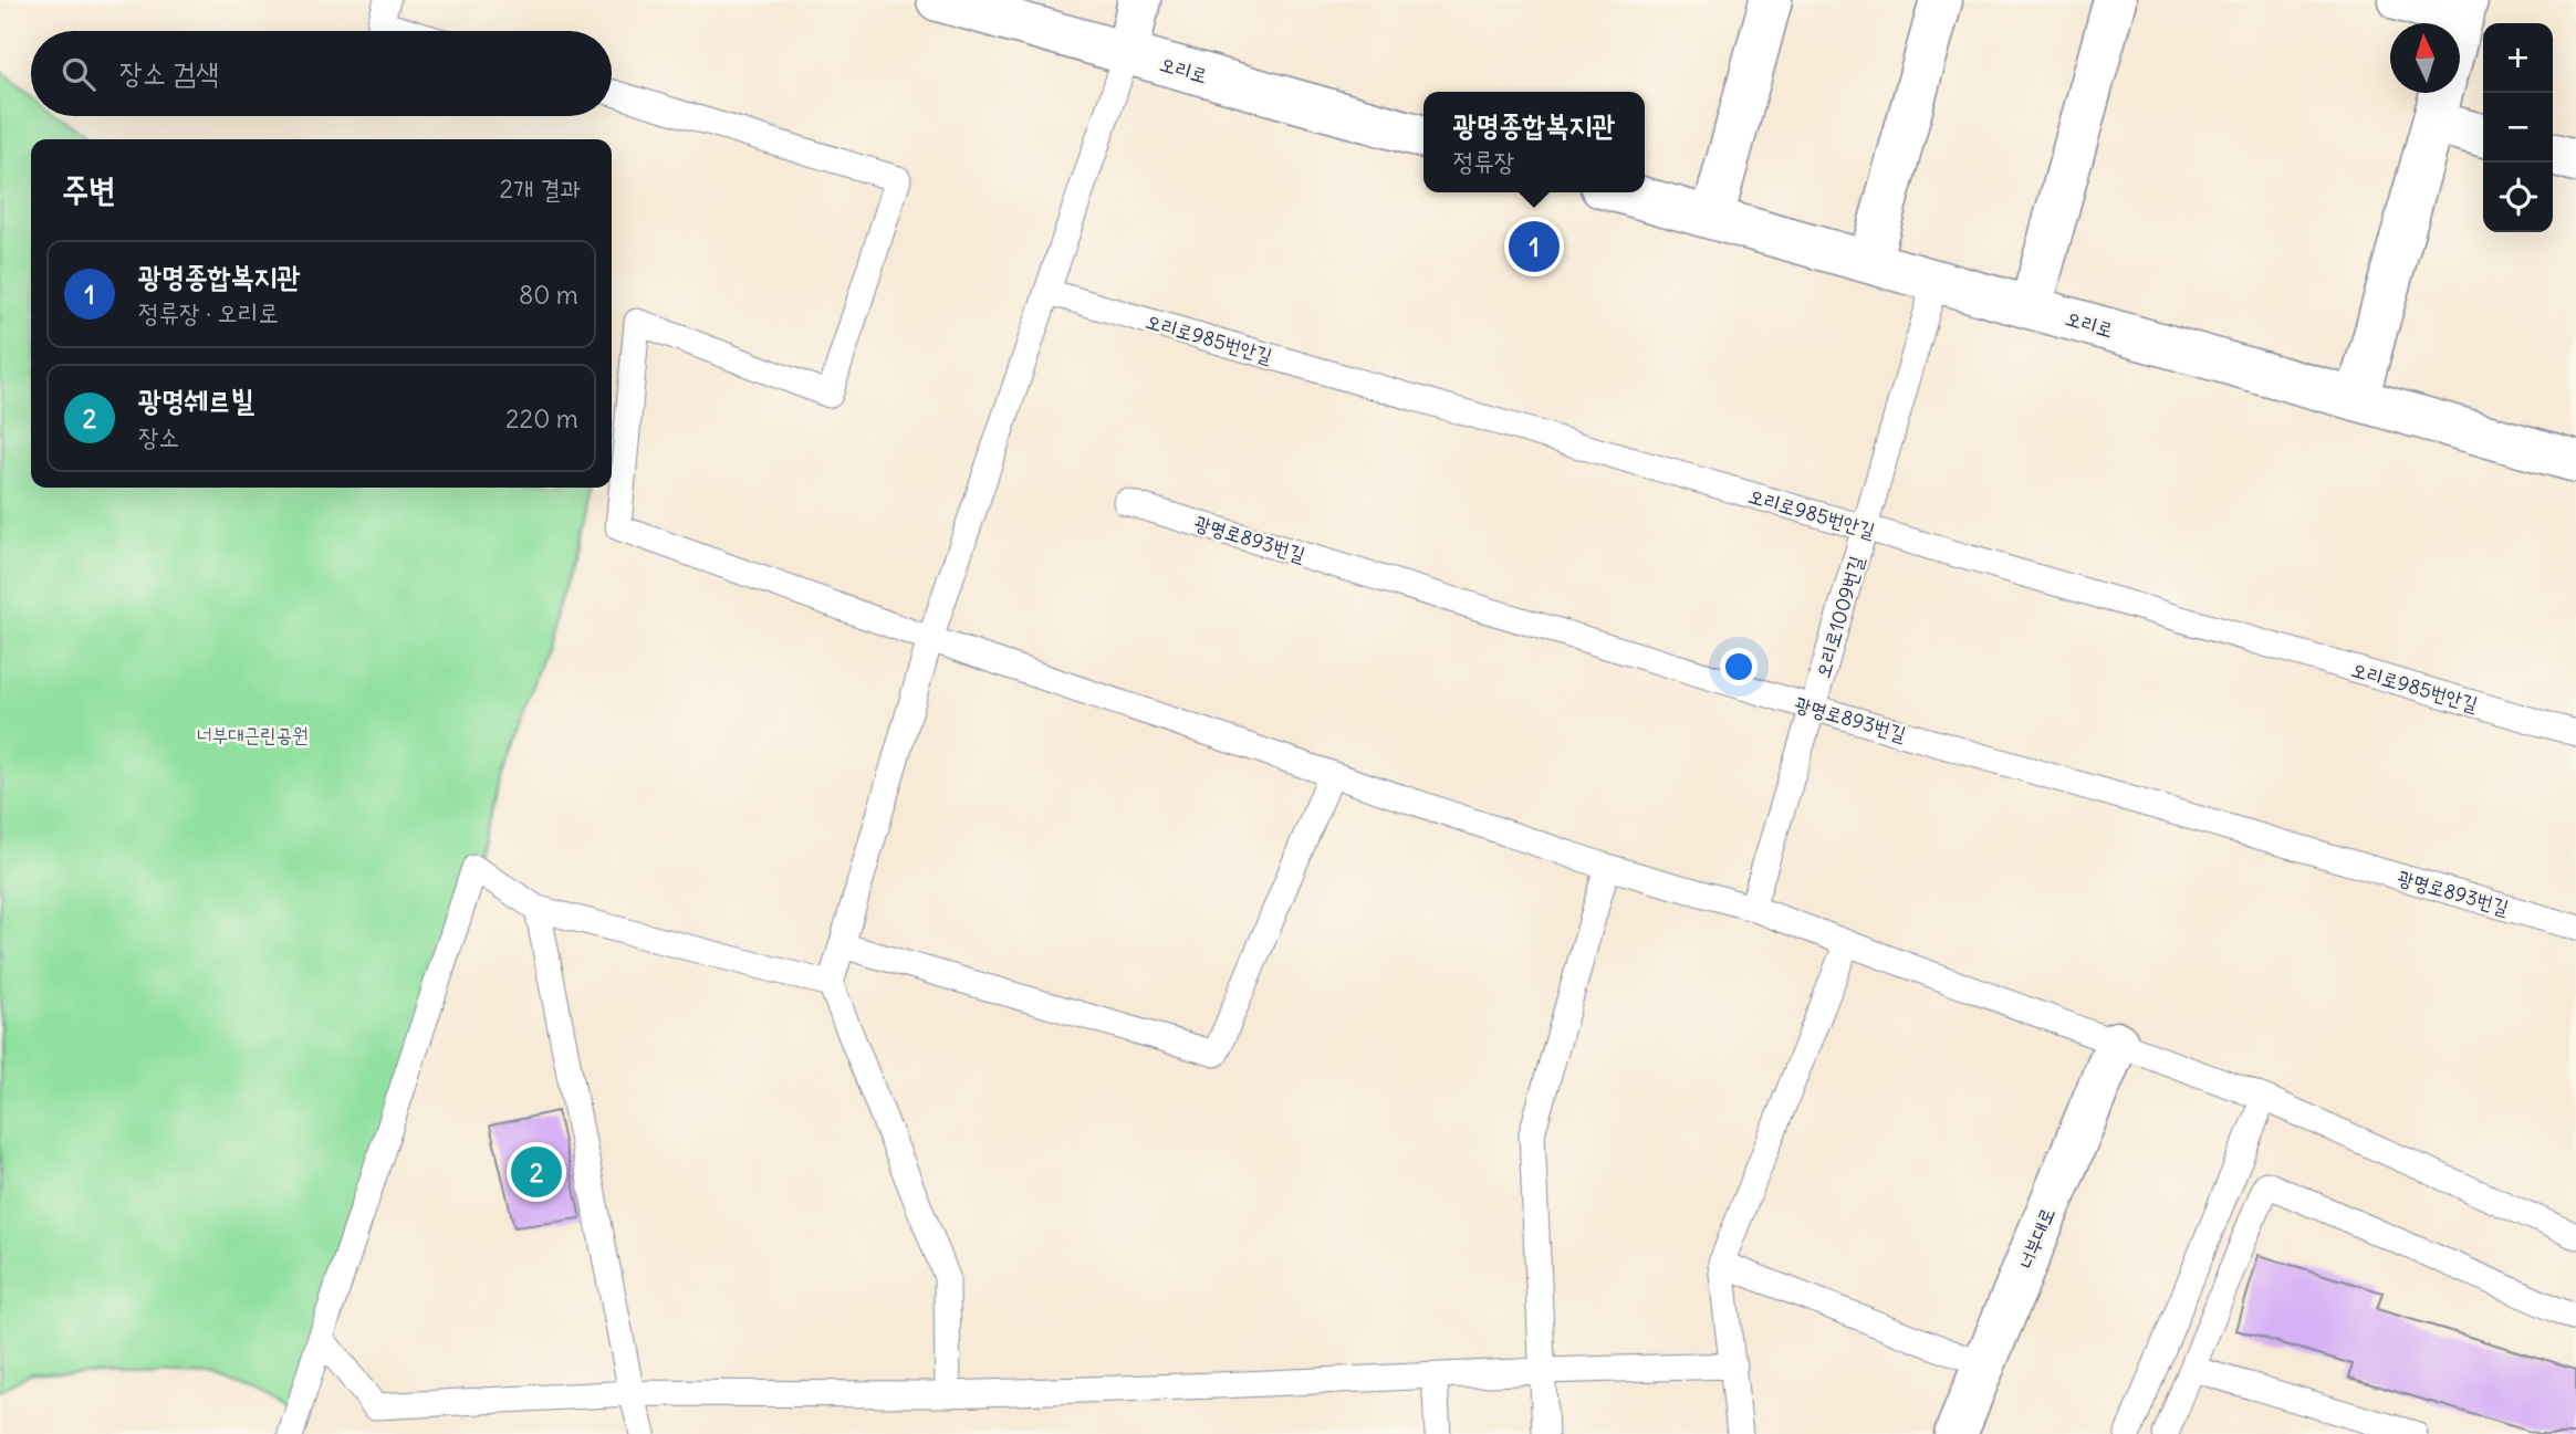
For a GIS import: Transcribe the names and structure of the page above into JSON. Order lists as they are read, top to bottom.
{
  "streets": {
    "street": ["오리로", "너부대로"],
    "lane": ["오리로985번안길", "광명로893번길", "오리로1009번길"]
  },
  "crossings": [
    ["오리로", "오리로1009번길"],
    ["오리로985번안길", "오리로1009번길"],
    ["광명로893번길", "오리로1009번길"]
  ],
  "parks": ["너부대근린공원"],
  "north": "top",
  "page": {
    "map_buttons": ["+", "−"],
    "search": "장소 검색",
    "popup": ["광명종합복지관", "정류장"],
    "heading": ["주변", "2개 결과"],
    "pins": ["1", "2"],
    "list": [
      {
        "mark": "1",
        "name": "광명종합복지관",
        "note": "정류장 · 오리로",
        "value": "80 m"
      },
      {
        "mark": "2",
        "name": "광명쉐르빌",
        "note": "장소",
        "value": "220 m"
      }
    ]
  }
}
